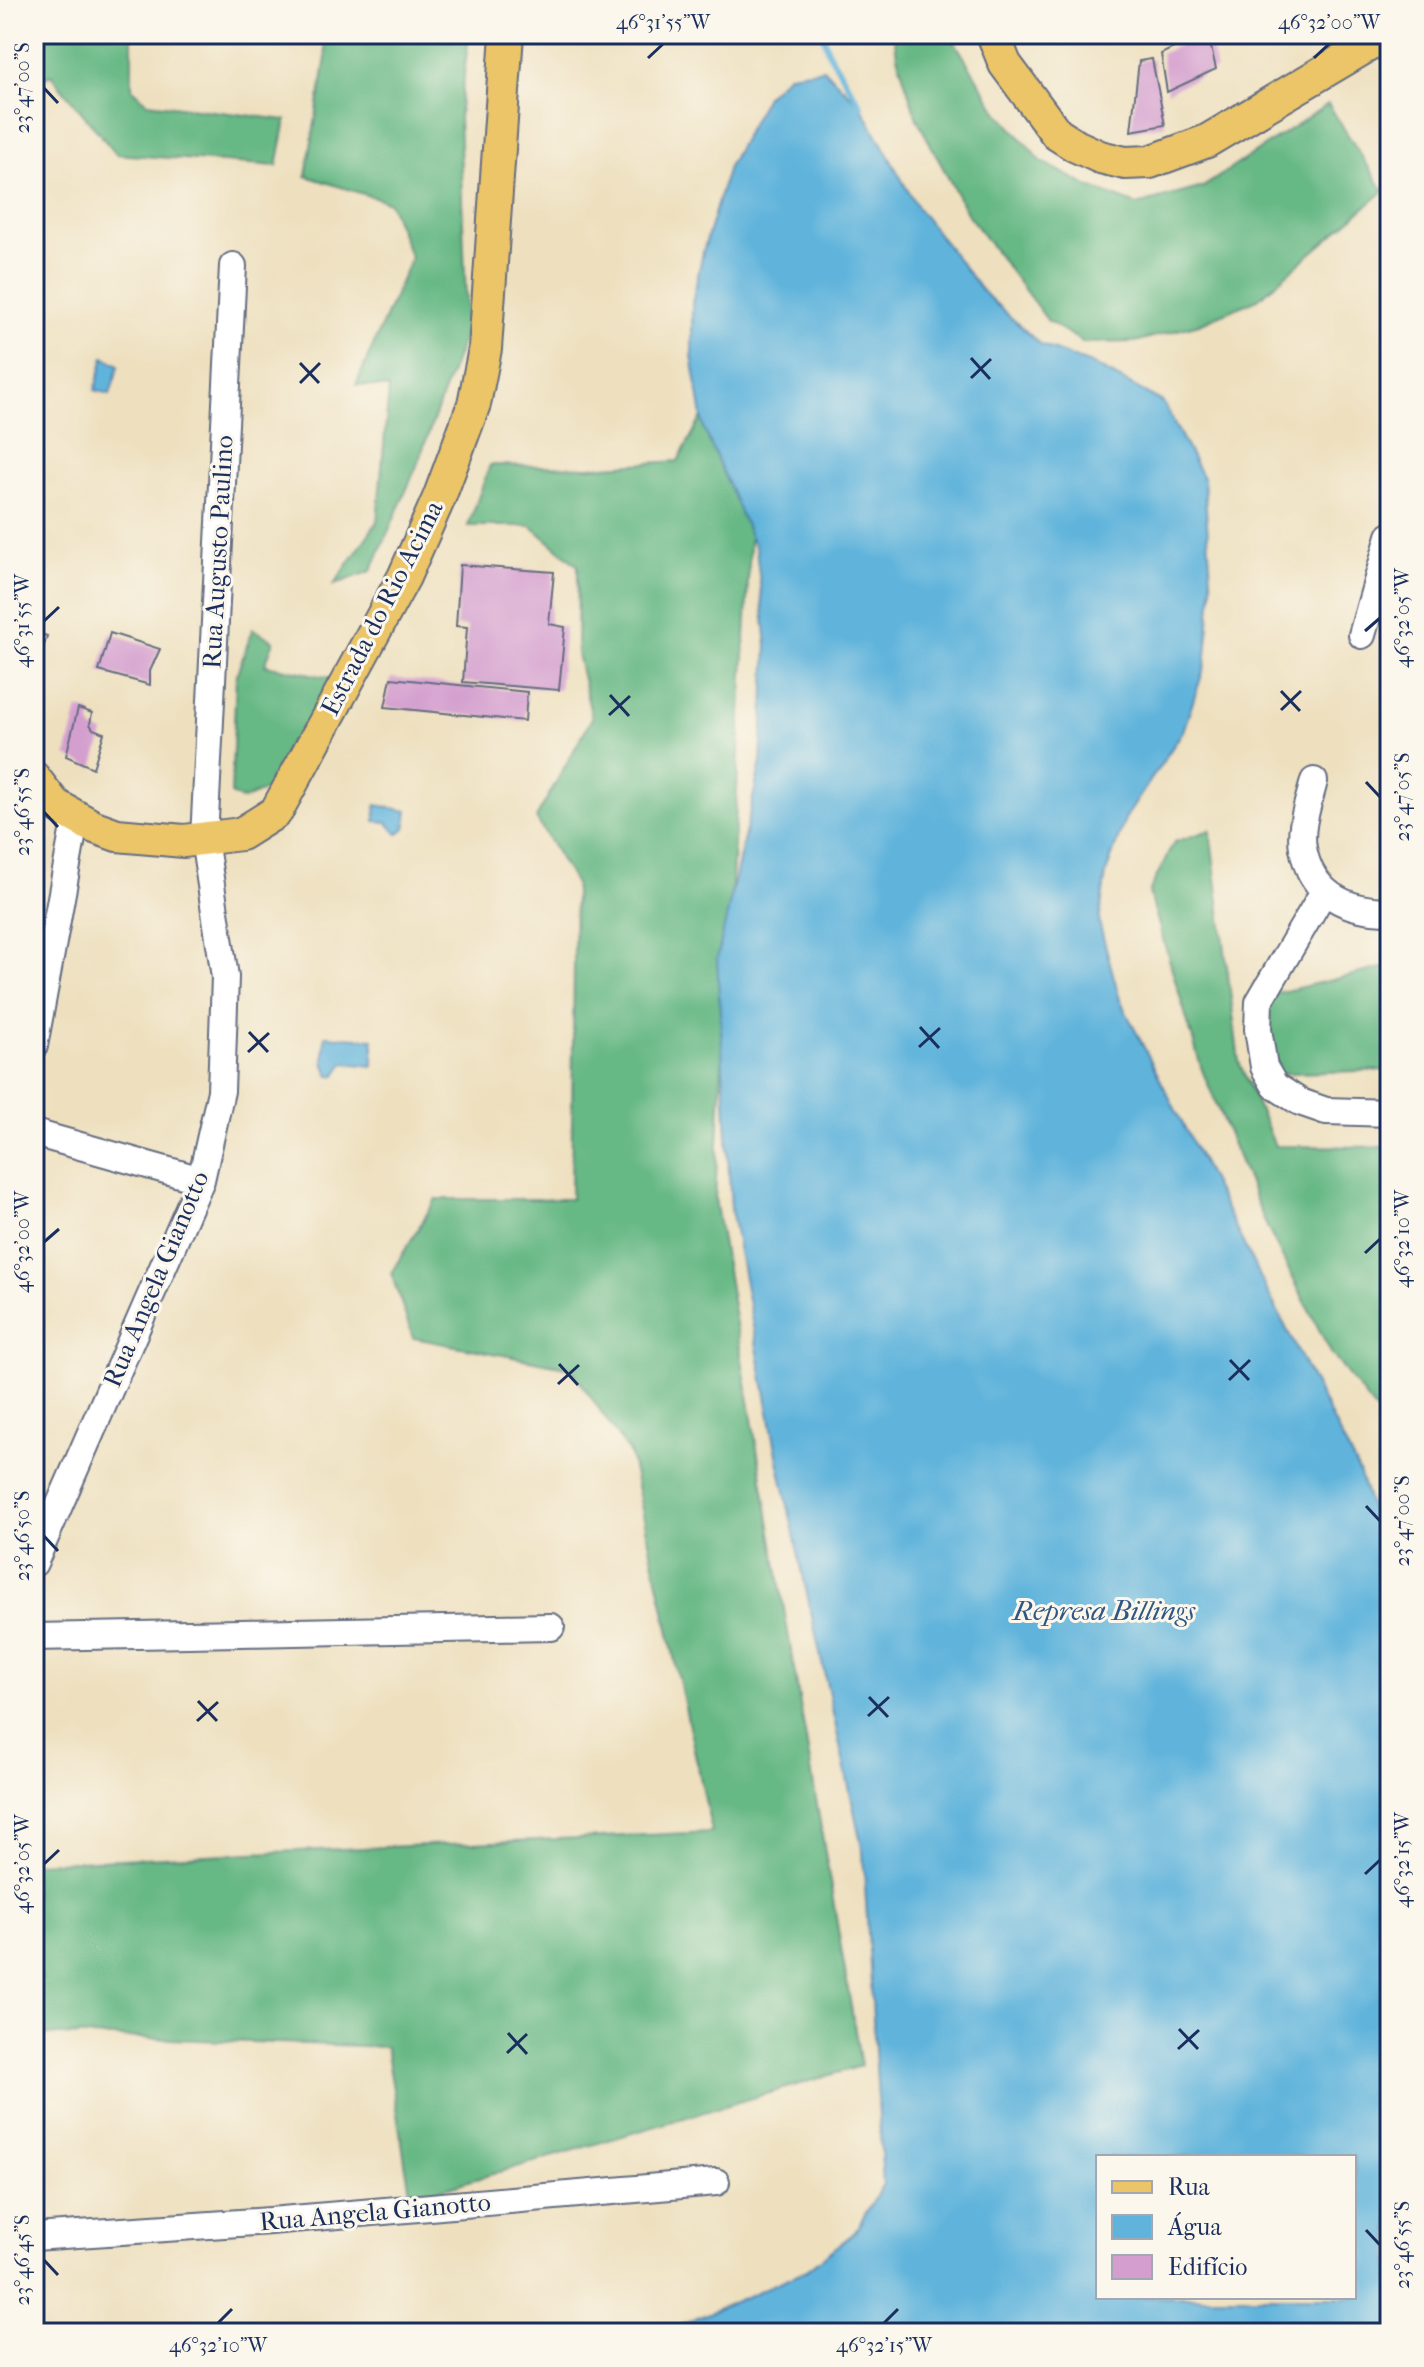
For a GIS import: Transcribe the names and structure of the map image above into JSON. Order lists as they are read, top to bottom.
{
  "streets": {
    "main road": ["Estrada do Rio Acima"],
    "street": ["Rua Augusto Paulino", "Rua Angela Gianotto"]
  },
  "crossings": [
    ["Rua Augusto Paulino", "Estrada do Rio Acima"],
    ["Rua Augusto Paulino", "Rua Angela Gianotto"],
    ["Estrada do Rio Acima", "Rua Angela Gianotto"]
  ],
  "water": ["Represa Billings"],
  "legend": ["Rua", "Água", "Edifício"],
  "coordinates": [
    "46°31'55\"W",
    "46°32'00\"W",
    "23°47'00\"S",
    "46°32'05\"W",
    "23°47'05\"S",
    "23°46'55\"S",
    "46°32'10\"W",
    "23°46'50\"S",
    "46°32'15\"W",
    "23°46'45\"S"
  ]
}
